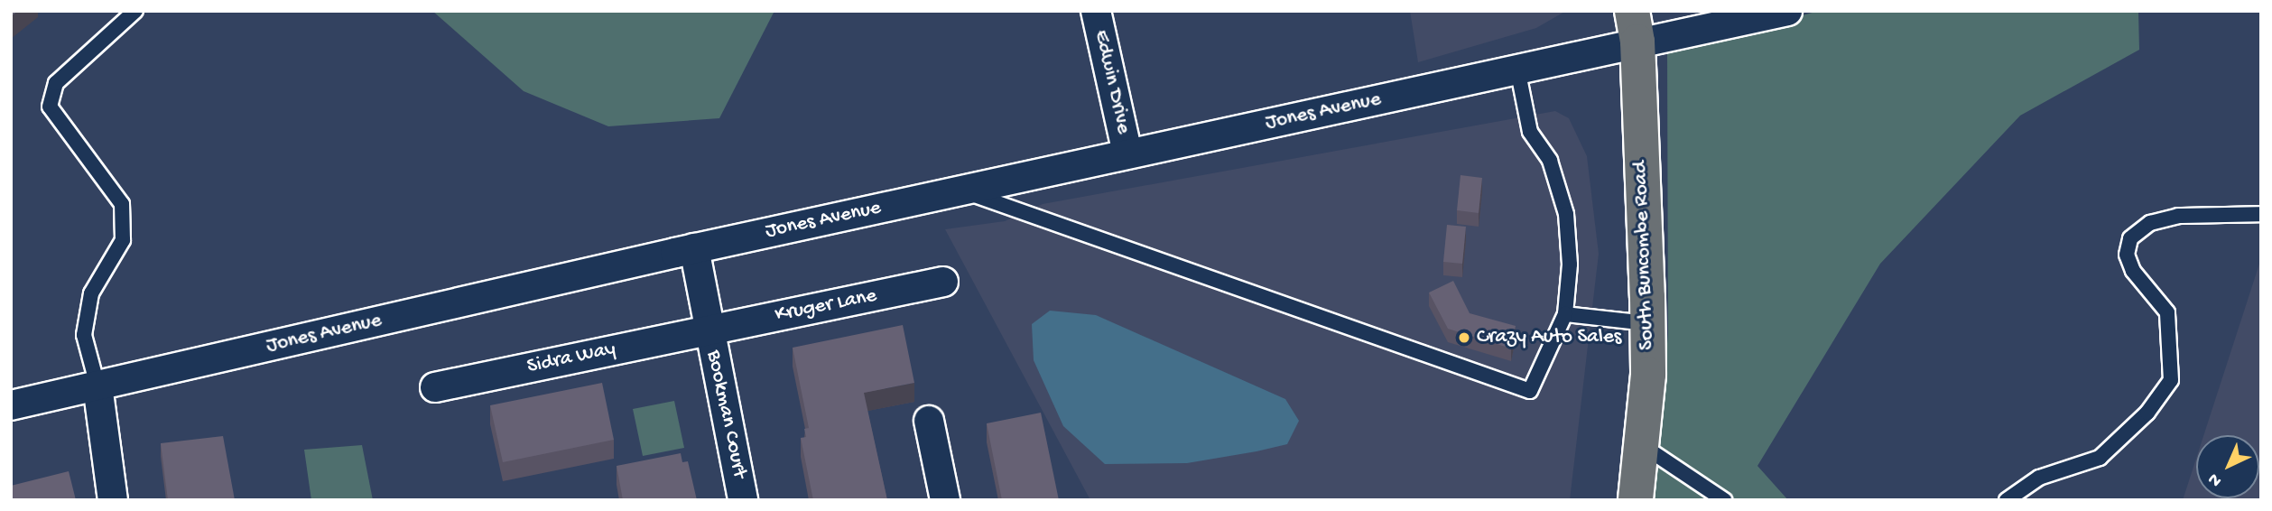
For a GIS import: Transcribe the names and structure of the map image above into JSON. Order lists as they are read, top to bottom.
{
  "streets": {
    "main road": ["South Buncombe Road"],
    "street": [
      "Edwin Drive",
      "Jones Avenue",
      "Kruger Lane",
      "Sidra Way",
      "Bookman Court"
    ]
  },
  "crossings": [
    ["Edwin Drive", "Jones Avenue"],
    ["Jones Avenue", "South Buncombe Road"],
    ["Jones Avenue", "Bookman Court"],
    ["Kruger Lane", "Sidra Way"],
    ["Kruger Lane", "Bookman Court"],
    ["Sidra Way", "Bookman Court"]
  ],
  "places": ["Crazy Auto Sales"],
  "north": "bottom left"
}
